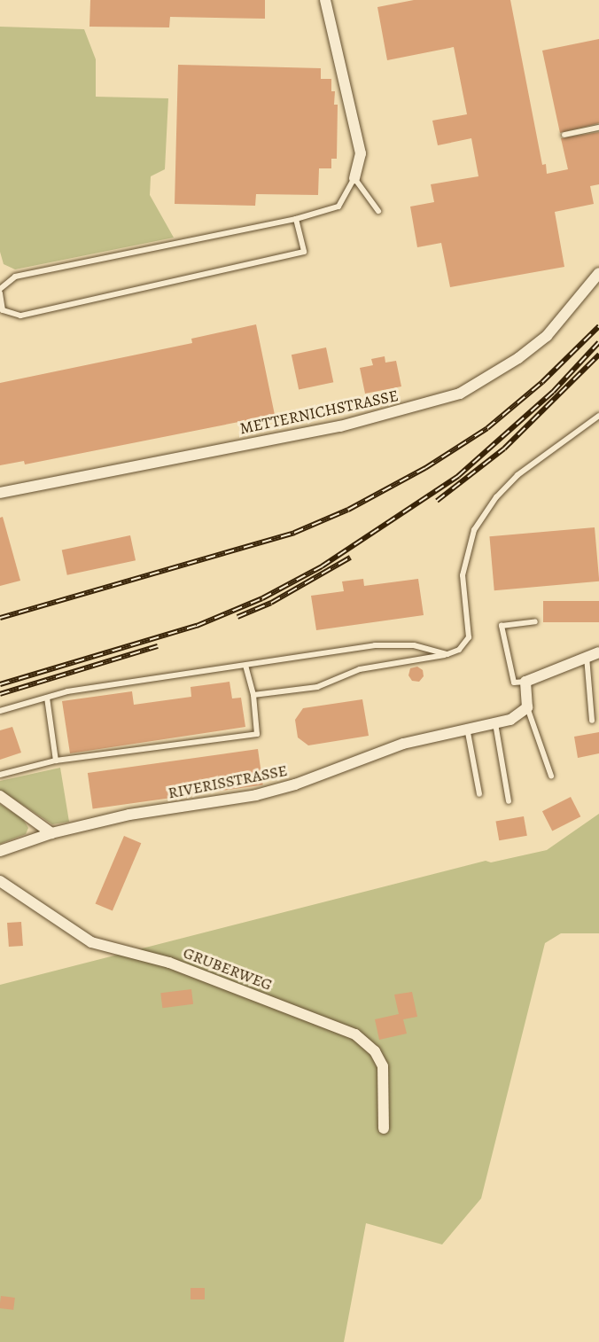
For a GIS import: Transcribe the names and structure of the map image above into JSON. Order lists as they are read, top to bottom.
{
  "streets": {
    "street": ["METTERNICHSTRASSE", "RIVERISSTRASSE", "GRUBERWEG"]
  }
}
